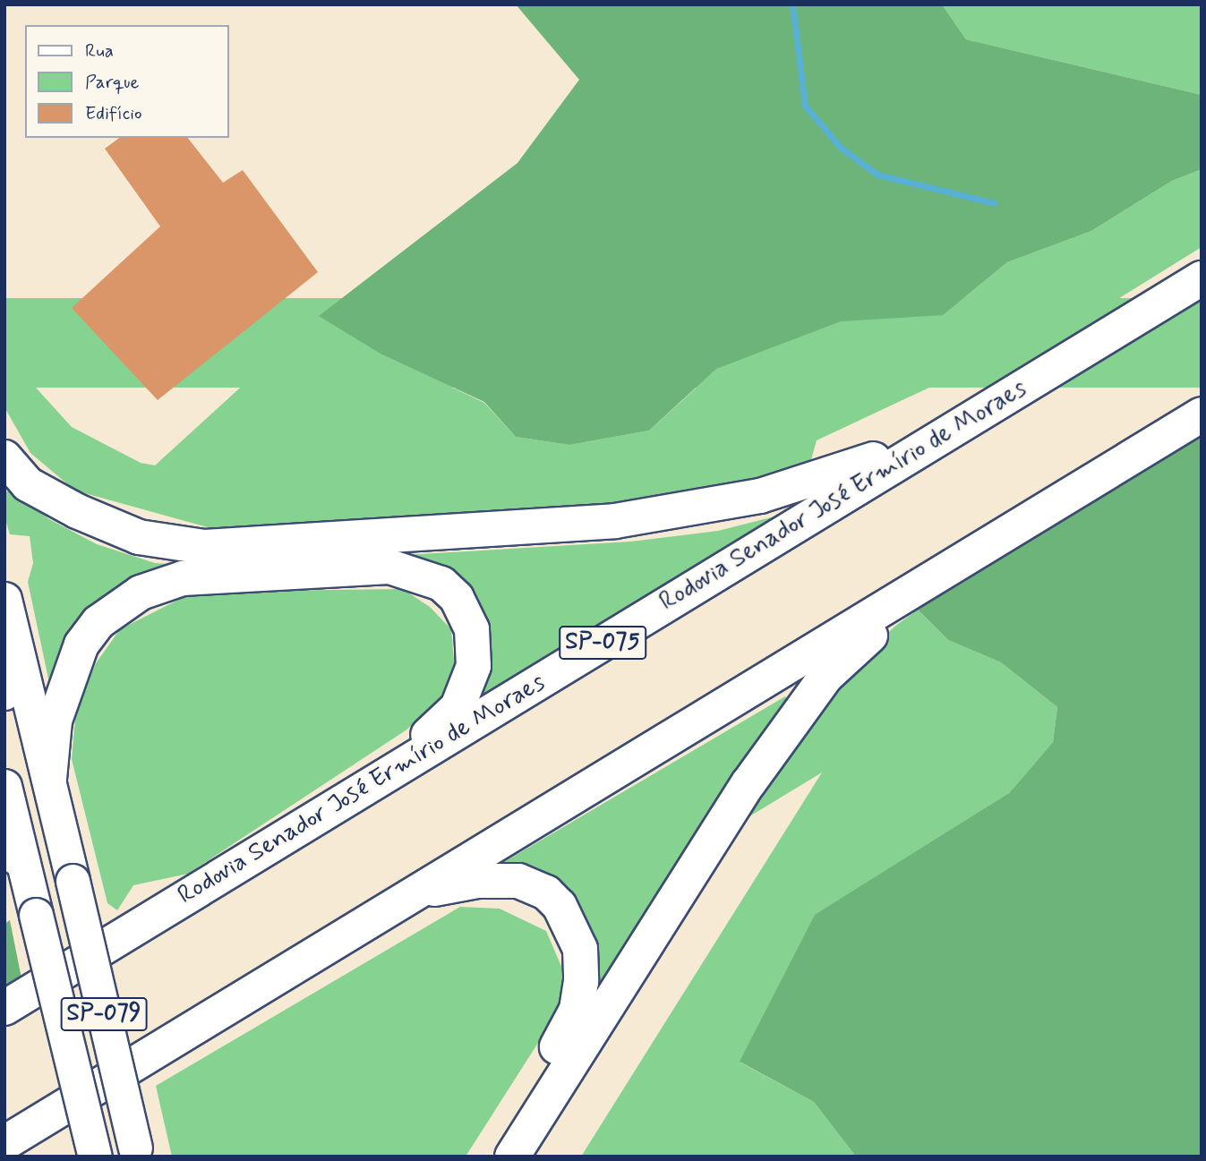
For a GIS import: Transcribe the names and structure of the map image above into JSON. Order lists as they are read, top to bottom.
{
  "streets": {
    "highway": ["Rodovia Senador José Ermírio de Moraes", "SP-075"],
    "main road": ["SP-079"]
  },
  "legend": ["Rua", "Parque", "Edifício"]
}
